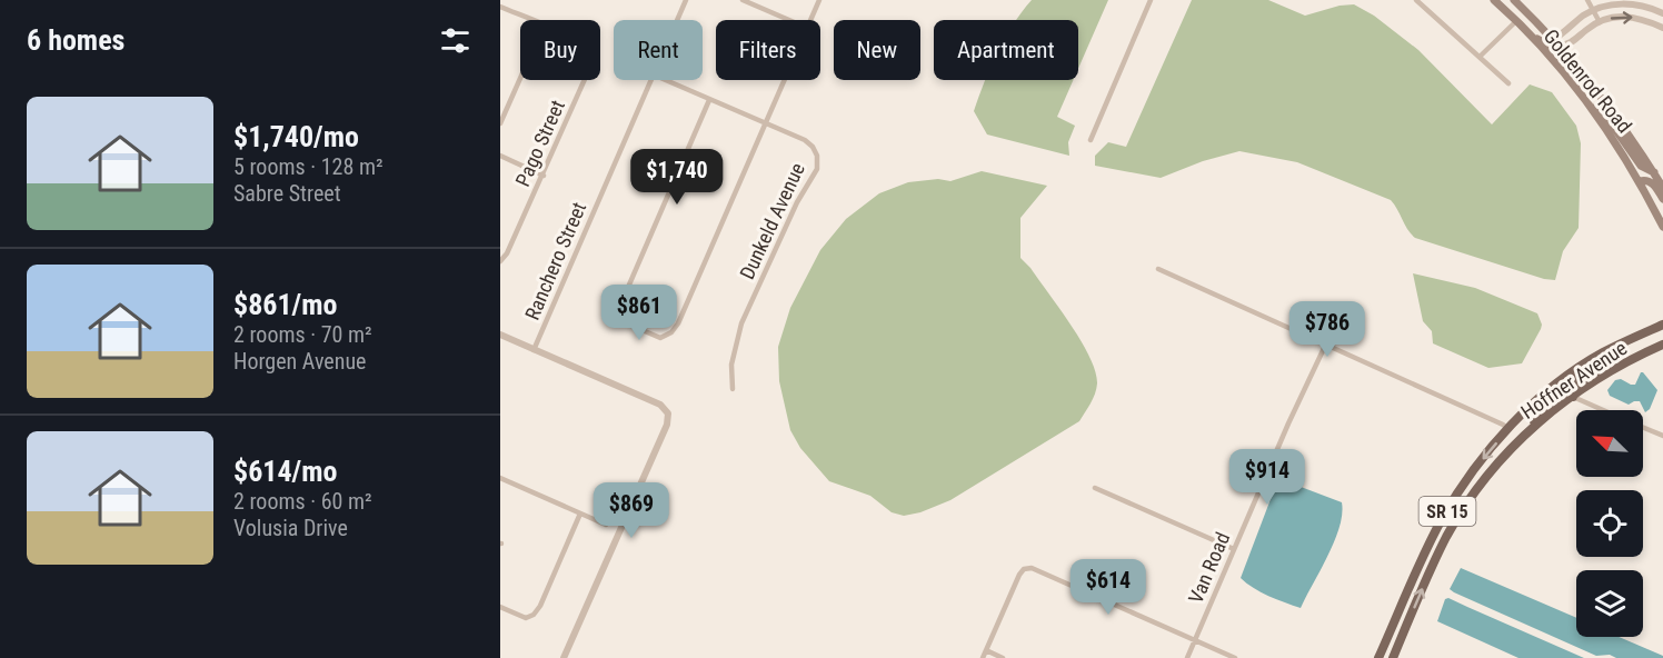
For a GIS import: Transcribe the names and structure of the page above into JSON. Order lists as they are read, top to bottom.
{
  "streets": {
    "main road": ["Goldenrod Road", "Hoffner Avenue", "SR 15"],
    "street": [
      "Pago Street",
      "Dunkeld Avenue",
      "Ranchero Street",
      "Van Road"
    ]
  },
  "north": "top left",
  "page": {
    "heading": "6 homes",
    "chip": [
      "Buy",
      "Rent",
      "Filters",
      "New",
      "Apartment"
    ],
    "list": [
      {
        "name": "$1,740/mo",
        "note": "5 rooms · 128 m² · Sabre Street"
      },
      {
        "name": "$861/mo",
        "note": "2 rooms · 70 m² · Horgen Avenue"
      },
      {
        "name": "$614/mo",
        "note": "2 rooms · 60 m² · Volusia Drive"
      }
    ],
    "price": [
      "$1,740",
      "$861",
      "$786",
      "$914",
      "$869",
      "$614"
    ]
  }
}
